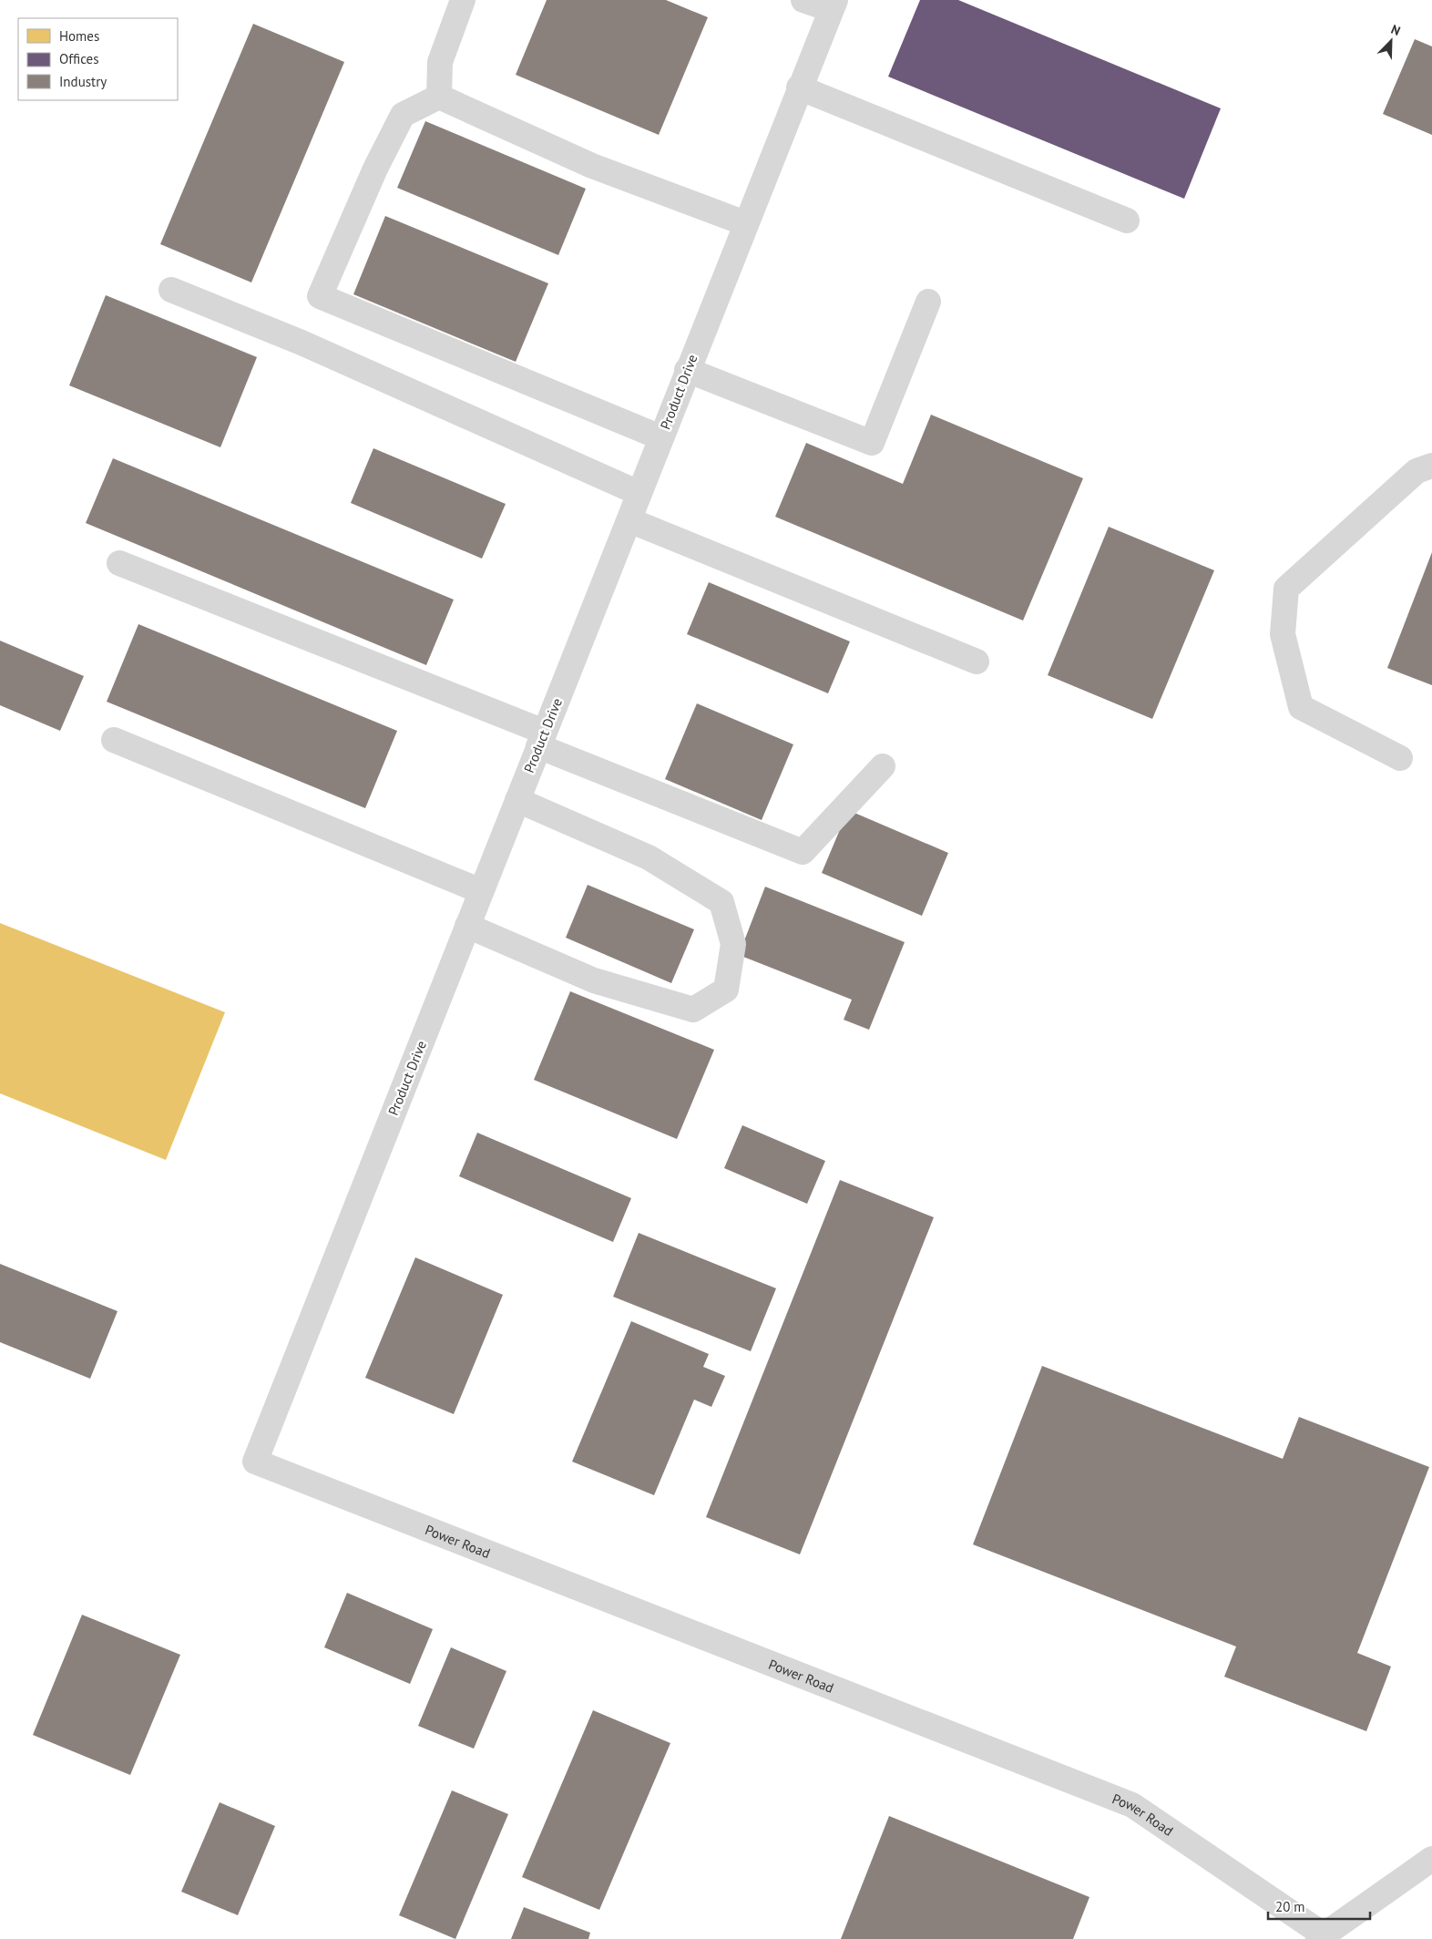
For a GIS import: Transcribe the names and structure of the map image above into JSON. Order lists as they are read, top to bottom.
{
  "streets": {
    "street": ["Product Drive", "Power Road"]
  },
  "crossings": [
    ["Product Drive", "Power Road"]
  ],
  "legend": ["Homes", "Offices", "Industry"],
  "scale_bar": "20 m",
  "north": "top right"
}
